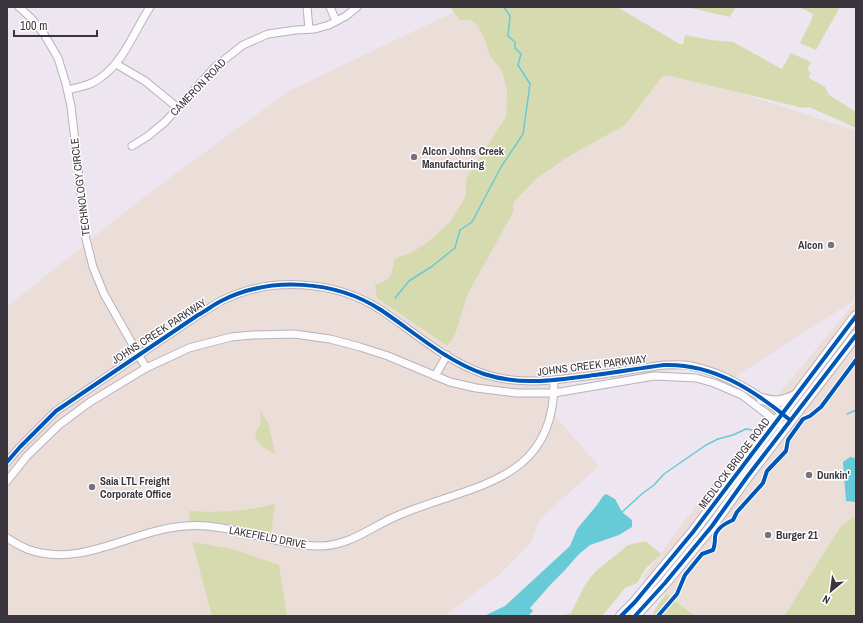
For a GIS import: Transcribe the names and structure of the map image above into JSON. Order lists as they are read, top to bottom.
{
  "streets": {
    "highway": ["MEDLOCK BRIDGE ROAD"],
    "street": [
      "CAMERON ROAD",
      "TECHNOLOGY CIRCLE",
      "JOHNS CREEK PARKWAY",
      "LAKEFIELD DRIVE"
    ]
  },
  "crossings": [
    ["TECHNOLOGY CIRCLE", "JOHNS CREEK PARKWAY"],
    ["JOHNS CREEK PARKWAY", "MEDLOCK BRIDGE ROAD"],
    ["JOHNS CREEK PARKWAY", "LAKEFIELD DRIVE"]
  ],
  "places": [
    "Alcon Johns Creek Manufacturing",
    "Alcon",
    "Dunkin'",
    "Saia LTL Freight Corporate Office",
    "Burger 21"
  ],
  "scale_bar": "100 m",
  "north": "bottom left"
}
